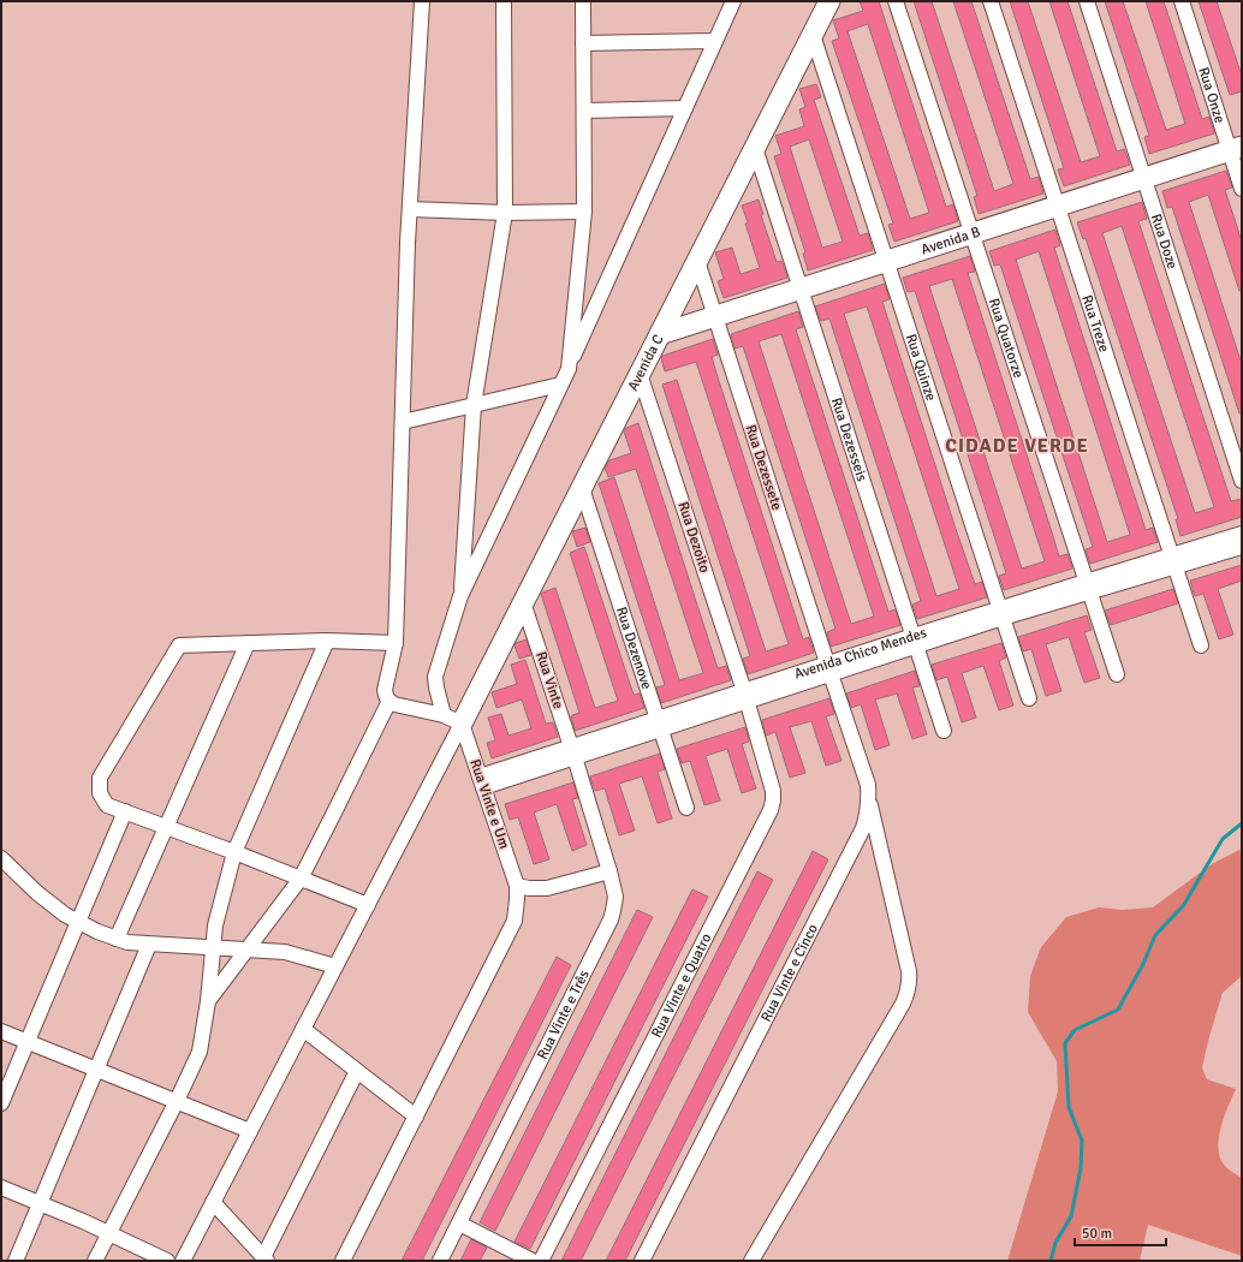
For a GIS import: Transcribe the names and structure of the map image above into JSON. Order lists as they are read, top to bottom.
{
  "streets": {
    "street": [
      "Rua Onze",
      "Avenida B",
      "Rua Doze",
      "Rua Treze",
      "Rua Quatorze",
      "Avenida C",
      "Rua Quinze",
      "Rua Dezesseis",
      "Rua Dezessete",
      "Rua Dezoito",
      "Rua Dezenove",
      "Avenida Chico Mendes",
      "Rua Vinte",
      "Rua Vinte e Um",
      "Rua Vinte e Cinco",
      "Rua Vinte e Quatro",
      "Rua Vinte e Três"
    ]
  },
  "crossings": [
    ["Rua Onze", "Avenida B"],
    ["Avenida B", "Rua Doze"],
    ["Avenida B", "Rua Treze"],
    ["Avenida B", "Rua Quatorze"],
    ["Avenida B", "Avenida C"],
    ["Avenida B", "Rua Quinze"],
    ["Avenida B", "Rua Dezesseis"],
    ["Avenida B", "Rua Dezessete"],
    ["Rua Treze", "Avenida Chico Mendes"],
    ["Rua Quatorze", "Avenida Chico Mendes"],
    ["Avenida C", "Rua Quinze"],
    ["Avenida C", "Rua Dezesseis"],
    ["Avenida C", "Rua Dezessete"],
    ["Avenida C", "Rua Dezoito"],
    ["Avenida C", "Rua Dezenove"],
    ["Avenida C", "Rua Vinte"],
    ["Avenida C", "Rua Vinte e Um"],
    ["Rua Quinze", "Avenida Chico Mendes"],
    ["Rua Dezesseis", "Avenida Chico Mendes"],
    ["Rua Dezessete", "Avenida Chico Mendes"],
    ["Rua Dezessete", "Rua Vinte e Cinco"],
    ["Rua Dezoito", "Avenida Chico Mendes"],
    ["Rua Dezoito", "Rua Vinte e Quatro"],
    ["Rua Dezenove", "Avenida Chico Mendes"],
    ["Avenida Chico Mendes", "Rua Vinte"],
    ["Avenida Chico Mendes", "Rua Vinte e Um"],
    ["Avenida Chico Mendes", "Rua Vinte e Cinco"],
    ["Avenida Chico Mendes", "Rua Vinte e Quatro"],
    ["Avenida Chico Mendes", "Rua Vinte e Três"],
    ["Rua Vinte", "Rua Vinte e Três"]
  ],
  "districts": ["CIDADE VERDE"],
  "scale_bar": "50 m"
}
